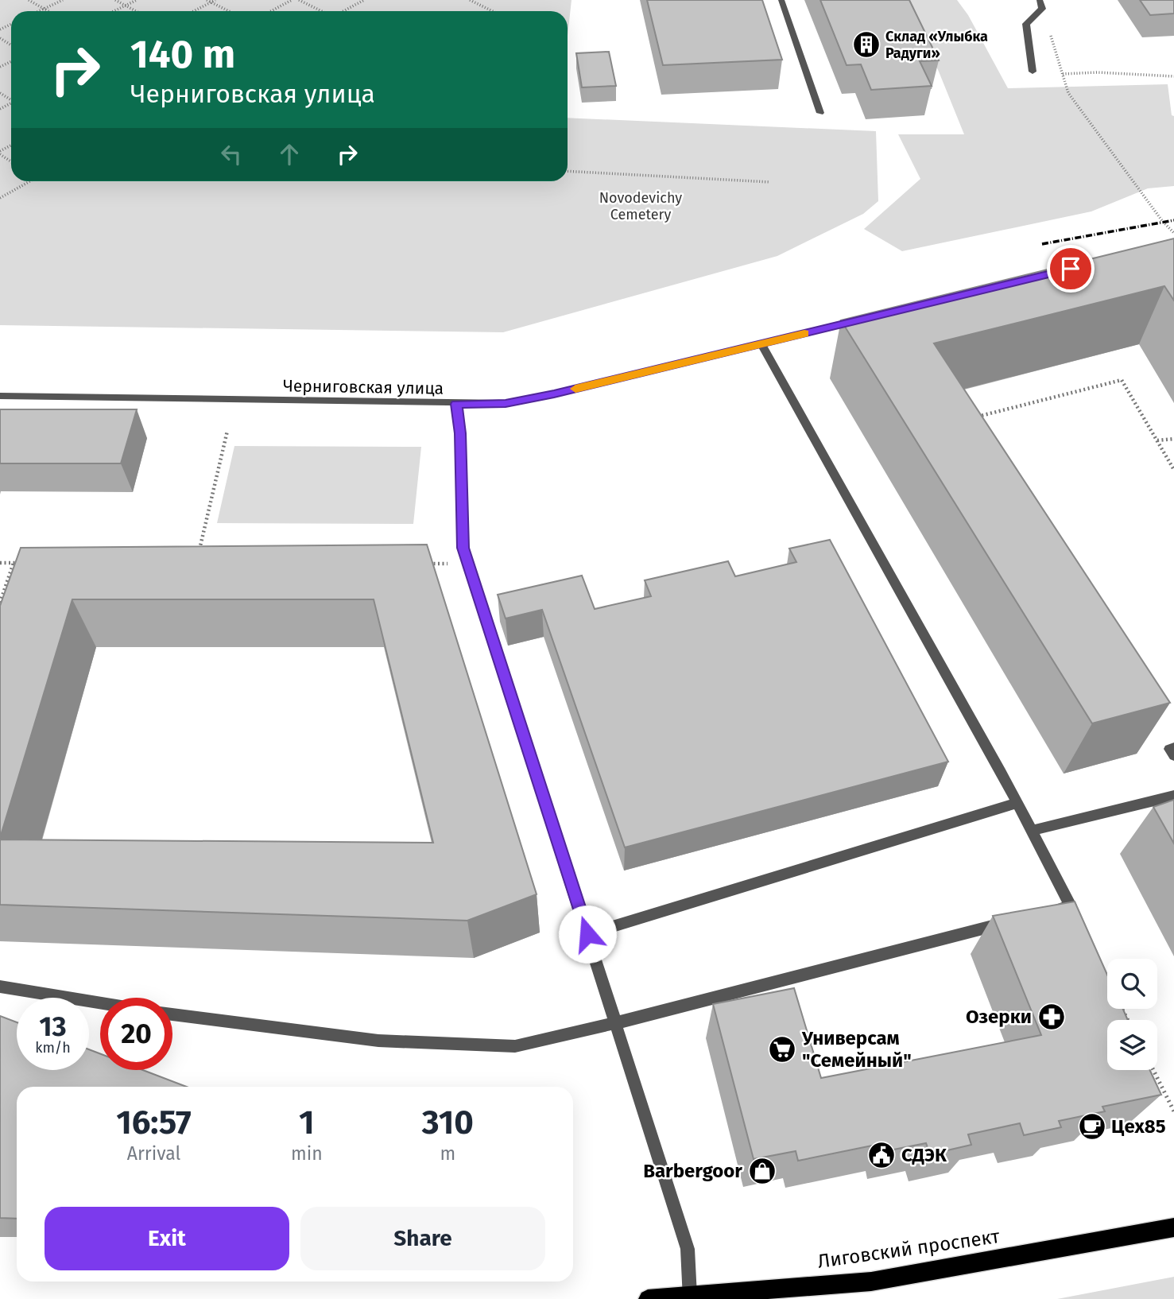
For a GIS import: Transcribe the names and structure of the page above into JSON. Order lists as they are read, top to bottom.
{
  "streets": {
    "main road": ["Лиговский проспект"],
    "street": ["Черниговская улица"]
  },
  "parks": ["Novodevichy Cemetery"],
  "places": {
    "building": ["Склад «Улыбка Радуги»"],
    "pharmacy": ["Озерки"],
    "supermarket": ["Универсам \"Семейный\""],
    "cafe": ["Цех85"],
    "public building": ["СДЭК"],
    "shop": ["Barbergoor"]
  },
  "page": {
    "turn": ["140 m", "Черниговская улица"],
    "speed": "13 km/h",
    "limit": "20",
    "eta": [
      "16:57",
      "Arrival",
      "1",
      "min",
      "310",
      "m"
    ],
    "buttons": ["Exit", "Share"]
  }
}
